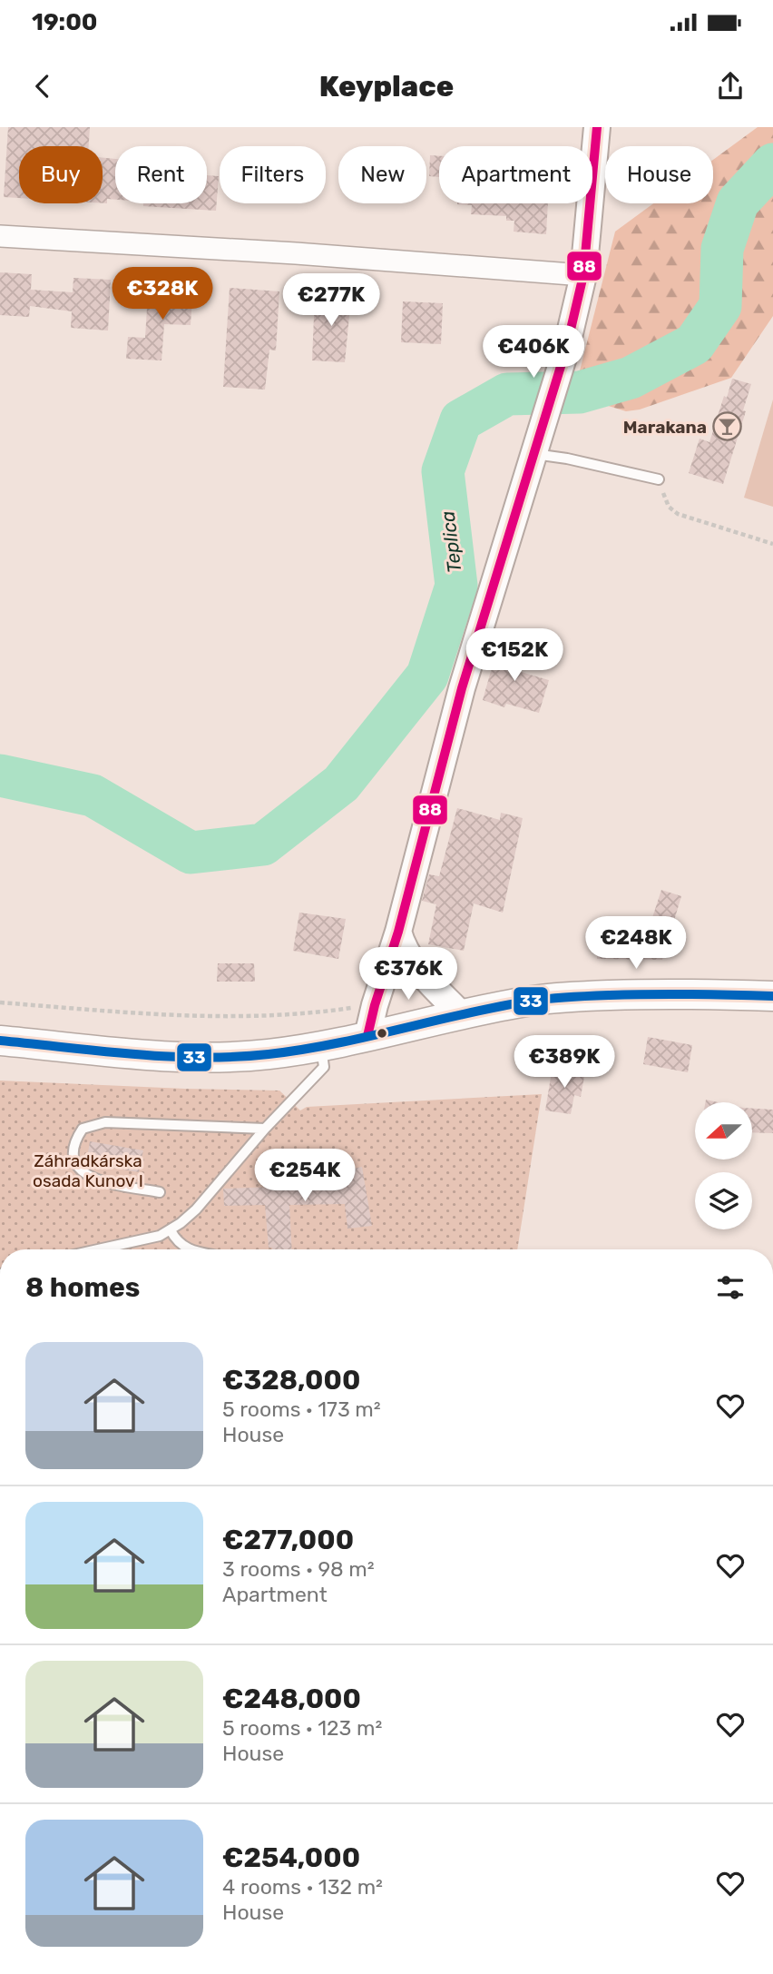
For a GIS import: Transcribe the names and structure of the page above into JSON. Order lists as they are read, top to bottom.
{
  "water": ["Teplica"],
  "parks": ["Záhradkárska osada Kunov I"],
  "places": {
    "bar": ["Marakana"]
  },
  "lines": ["transit line 88", "transit line 33"],
  "north": "left",
  "page": {
    "status": "19:00",
    "header": "Keyplace",
    "chip": [
      "Buy",
      "Rent",
      "Filters",
      "New",
      "Apartment",
      "House"
    ],
    "price": [
      "€328K",
      "€277K",
      "€406K",
      "€152K",
      "€248K",
      "€376K",
      "€389K",
      "€254K"
    ],
    "heading": "8 homes",
    "list": [
      {
        "name": "€328,000",
        "note": "5 rooms · 173 m² · House"
      },
      {
        "name": "€277,000",
        "note": "3 rooms · 98 m² · Apartment"
      },
      {
        "name": "€248,000",
        "note": "5 rooms · 123 m² · House"
      },
      {
        "name": "€254,000",
        "note": "4 rooms · 132 m² · House"
      }
    ]
  }
}
